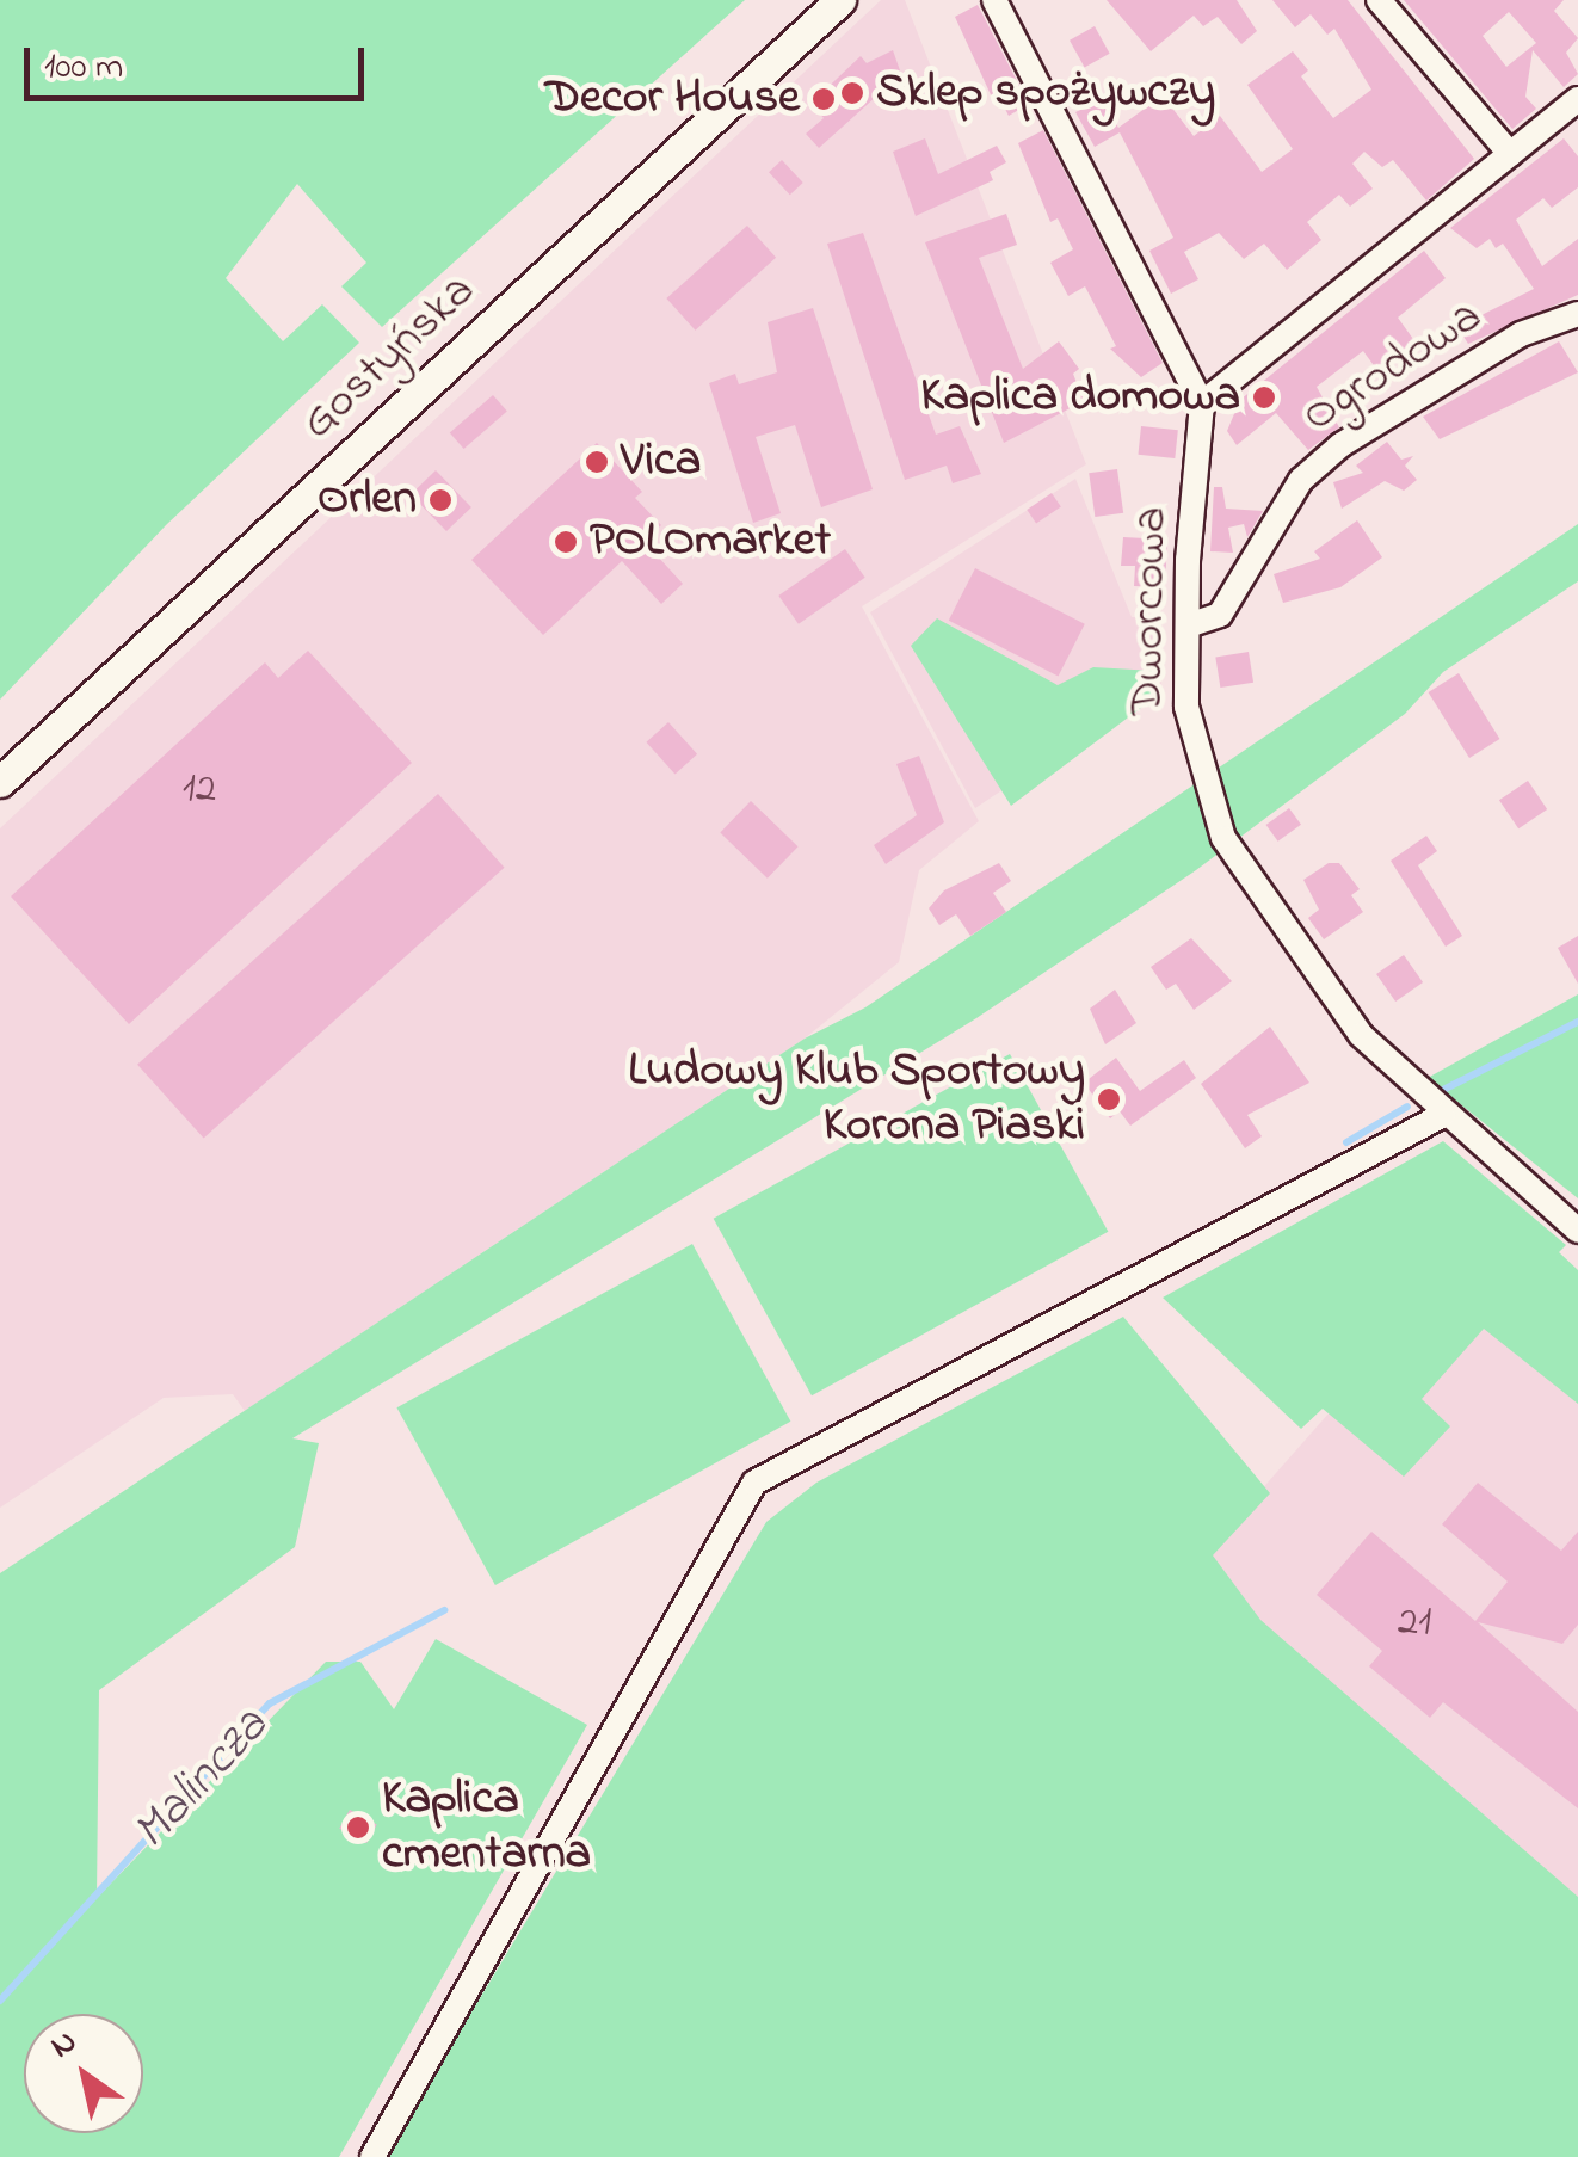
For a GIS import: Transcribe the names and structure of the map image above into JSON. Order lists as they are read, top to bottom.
{
  "streets": {
    "street": ["Gostyńska", "Ogrodowa", "Dworcowa"]
  },
  "crossings": [
    ["Ogrodowa", "Dworcowa"]
  ],
  "water": ["Malincza"],
  "places": [
    "Sklep spożywczy",
    "Decor House",
    "Kaplica domowa",
    "Vica",
    "Orlen",
    "POLOmarket",
    "Ludowy Klub Sportowy Korona Piaski",
    "Kaplica cmentarna"
  ],
  "house_numbers": ["12", "21"],
  "scale_bar": "100 m",
  "north": "top left"
}
